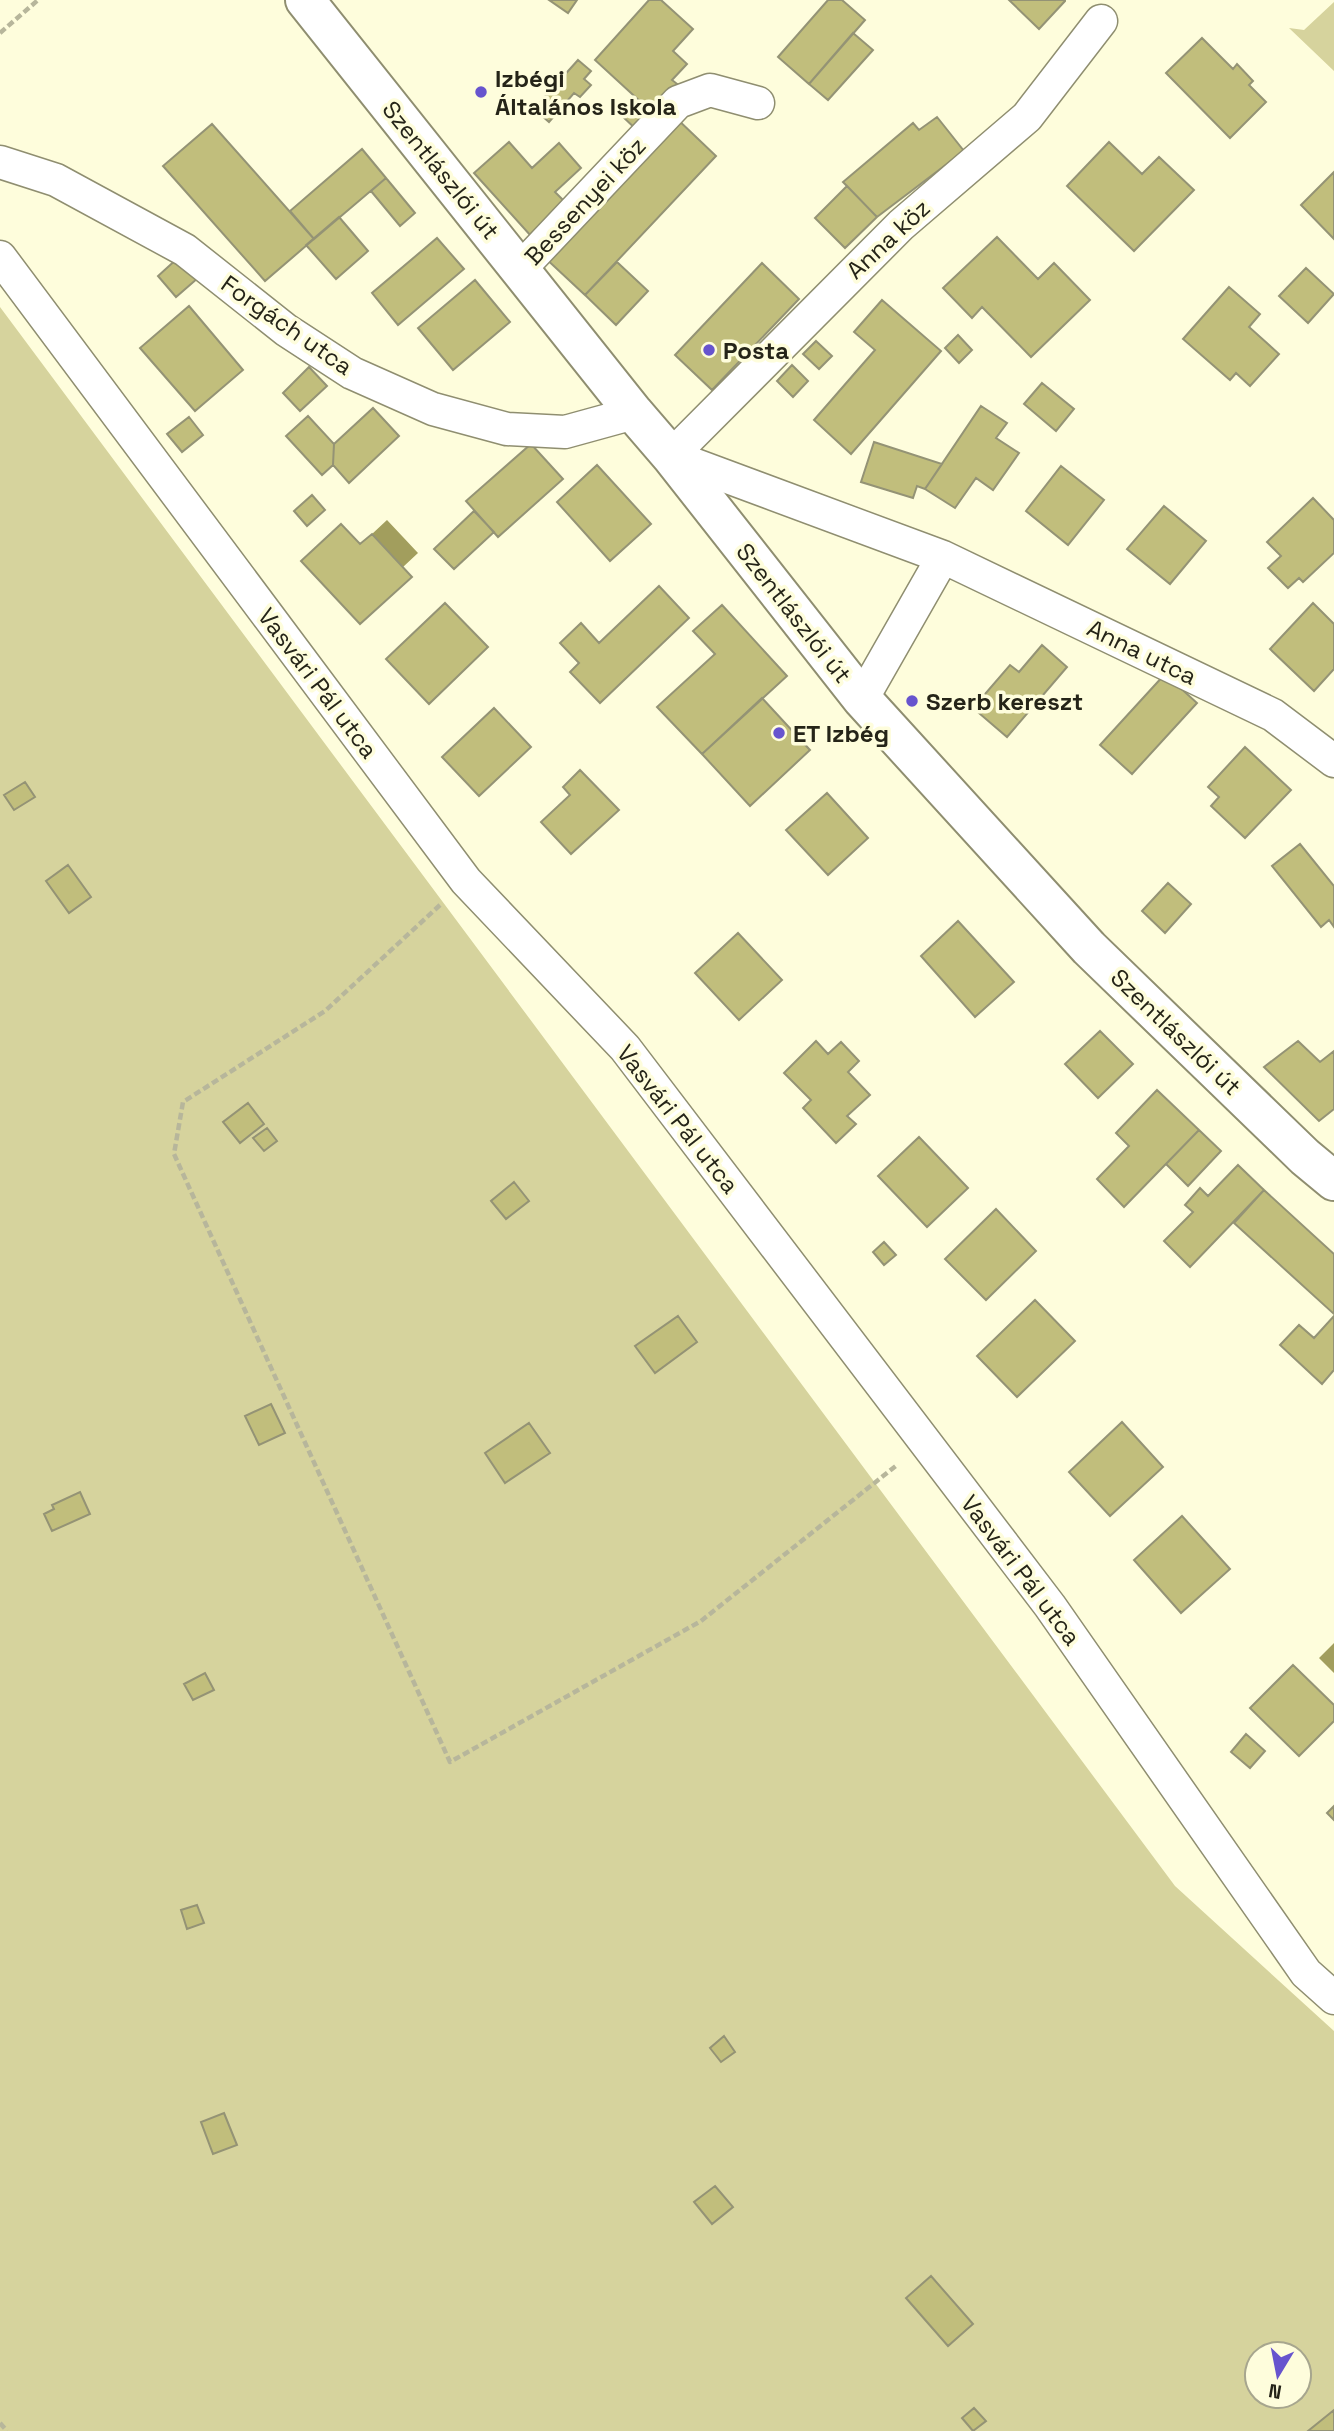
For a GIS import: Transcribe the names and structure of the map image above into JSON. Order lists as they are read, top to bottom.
{
  "streets": {
    "main road": ["Szentlászlói út"],
    "street": [
      "Bessenyei köz",
      "Anna köz",
      "Forgách utca",
      "Anna utca",
      "Vasvári Pál utca"
    ]
  },
  "crossings": [
    ["Szentlászlói út", "Bessenyei köz"],
    ["Szentlászlói út", "Anna köz"],
    ["Szentlászlói út", "Forgách utca"],
    ["Szentlászlói út", "Anna utca"],
    ["Anna köz", "Anna utca"]
  ],
  "places": [
    "Izbégi Általános Iskola",
    "Posta",
    "Szerb kereszt",
    "ET Izbég"
  ],
  "north": "bottom"
}
